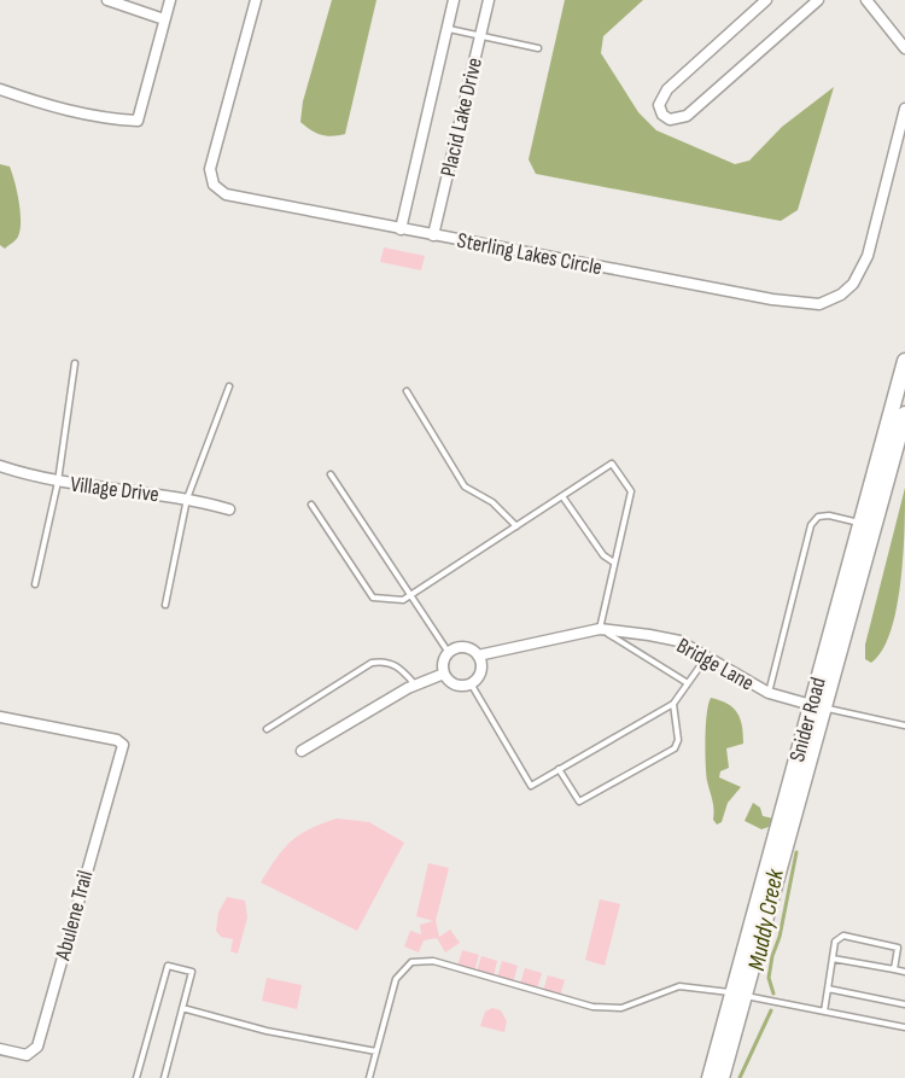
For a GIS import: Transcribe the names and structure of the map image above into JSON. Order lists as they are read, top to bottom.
{
  "streets": {
    "street": [
      "Placid Lake Drive",
      "Sterling Lakes Circle",
      "Village Drive",
      "Bridge Lane",
      "Snider Road",
      "Abulene Trail"
    ]
  },
  "crossings": [
    ["Placid Lake Drive", "Sterling Lakes Circle"],
    ["Bridge Lane", "Snider Road"]
  ],
  "water": ["Muddy Creek"]
}
